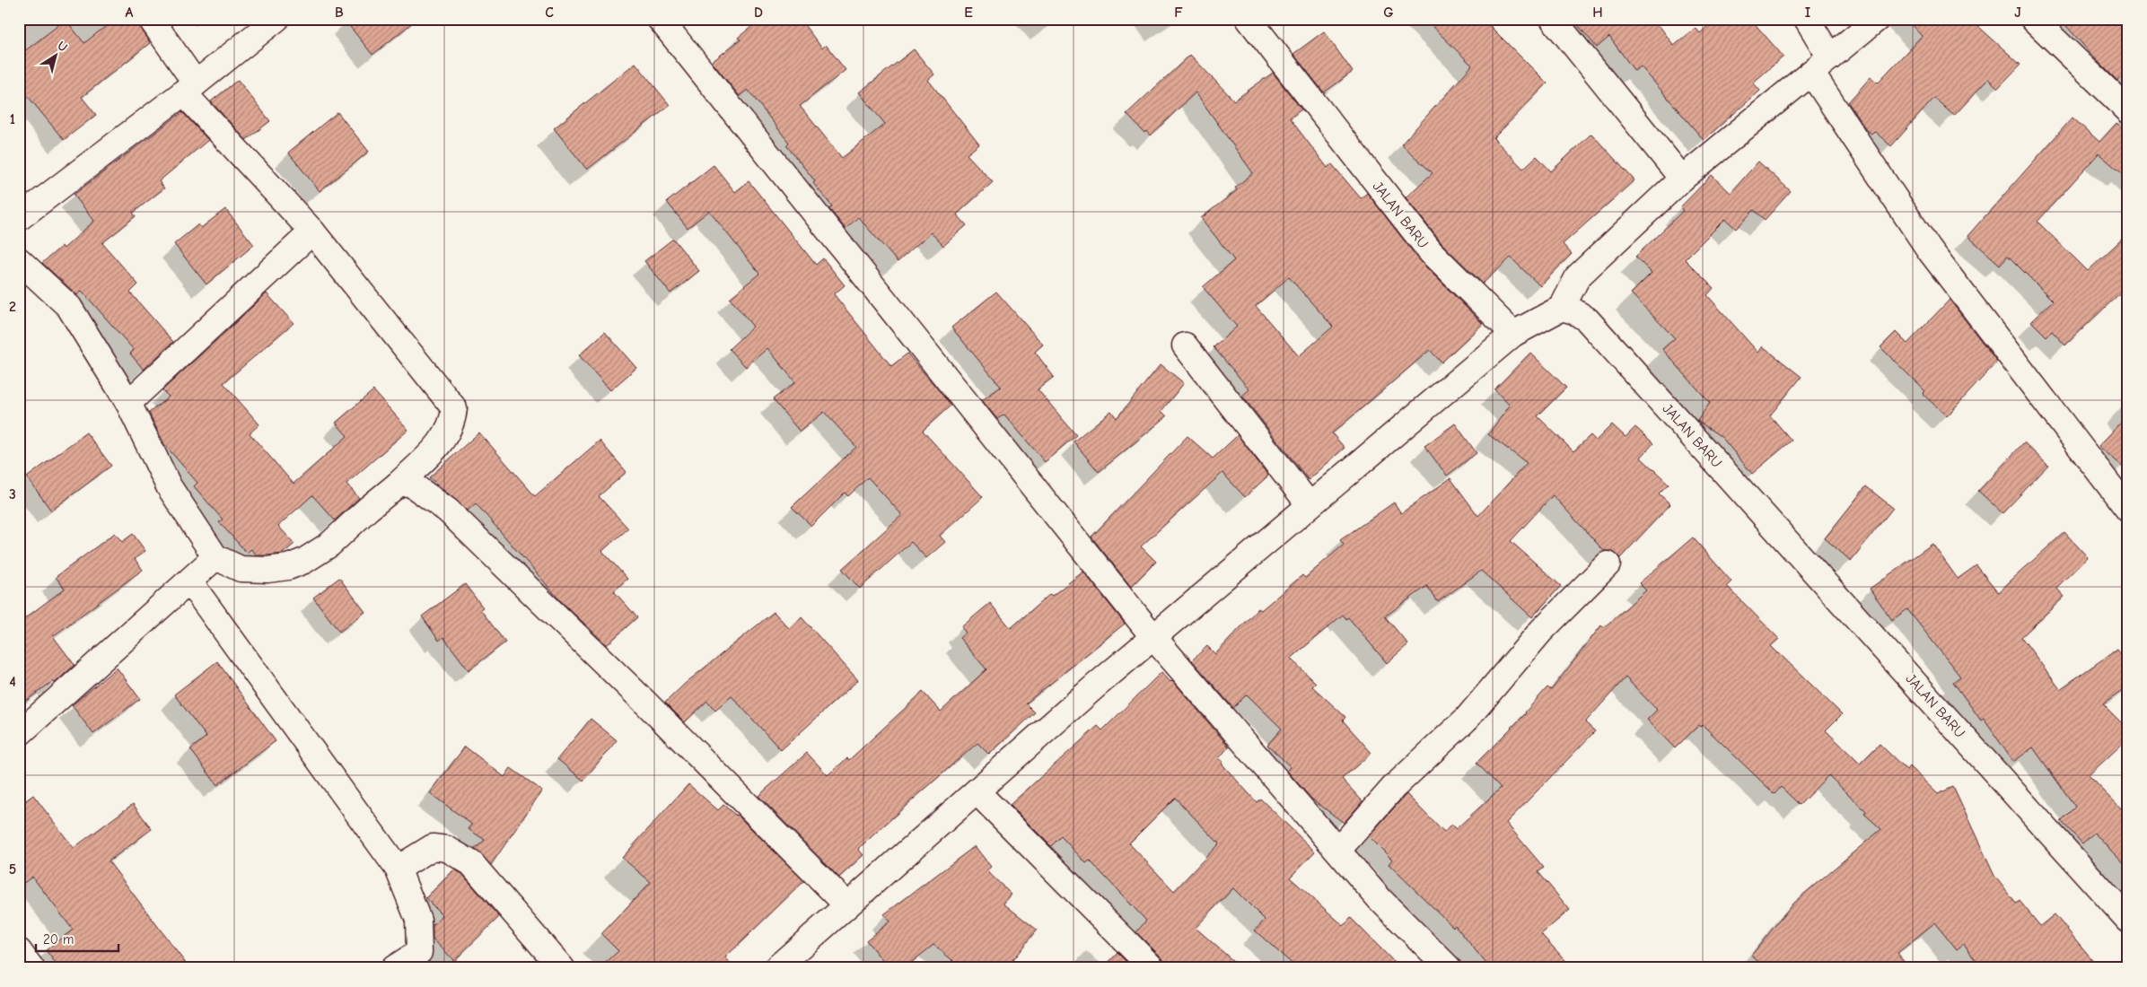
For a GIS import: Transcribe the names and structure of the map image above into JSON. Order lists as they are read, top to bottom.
{
  "streets": {
    "street": ["JALAN BARU"]
  },
  "scale_bar": "20 m",
  "north": "top right",
  "grid": {
    "columns": [
      "A",
      "B",
      "C",
      "D",
      "E",
      "F",
      "G",
      "H",
      "I",
      "J"
    ],
    "rows": [
      "1",
      "2",
      "3",
      "4",
      "5"
    ]
  }
}
